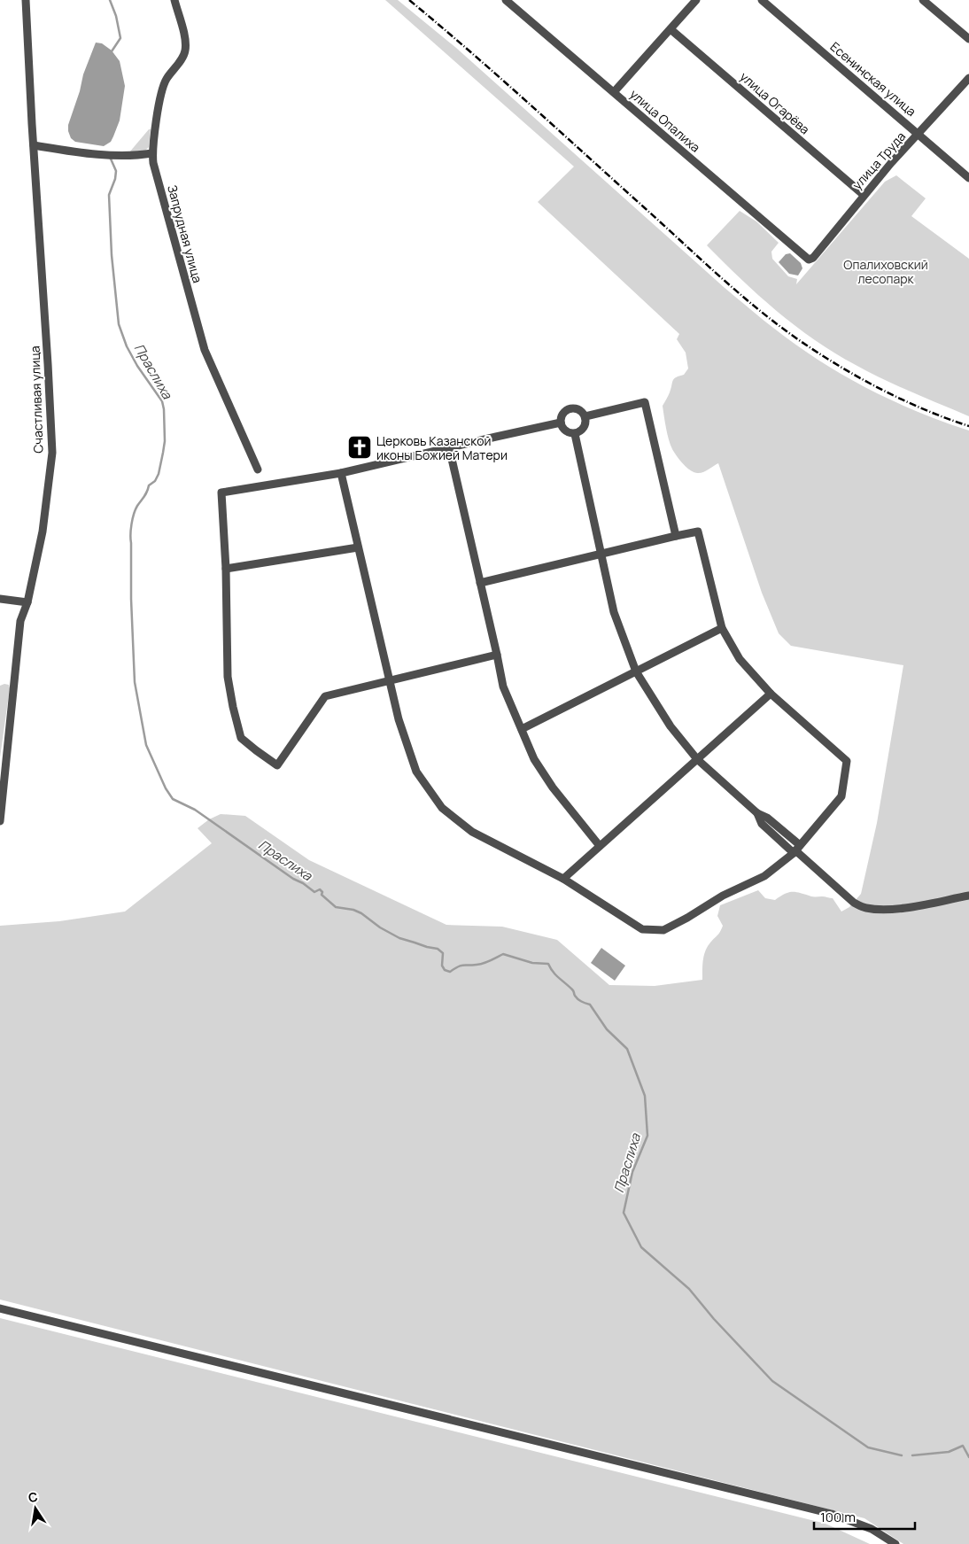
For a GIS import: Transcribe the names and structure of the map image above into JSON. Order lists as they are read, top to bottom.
{
  "streets": {
    "street": [
      "Есенинская улица",
      "улица Огарёва",
      "улица Опалиха",
      "улица Труда",
      "Запрудная улица",
      "Счастливая улица"
    ]
  },
  "crossings": [
    ["Есенинская улица", "улица Труда"],
    ["улица Огарёва", "улица Труда"],
    ["улица Опалиха", "улица Труда"]
  ],
  "water": ["Праслиха"],
  "parks": ["Опалиховский лесопарк"],
  "places": {
    "church": ["Церковь Казанской иконы Божией Матери"]
  },
  "scale_bar": "100 m",
  "north": "top"
}
